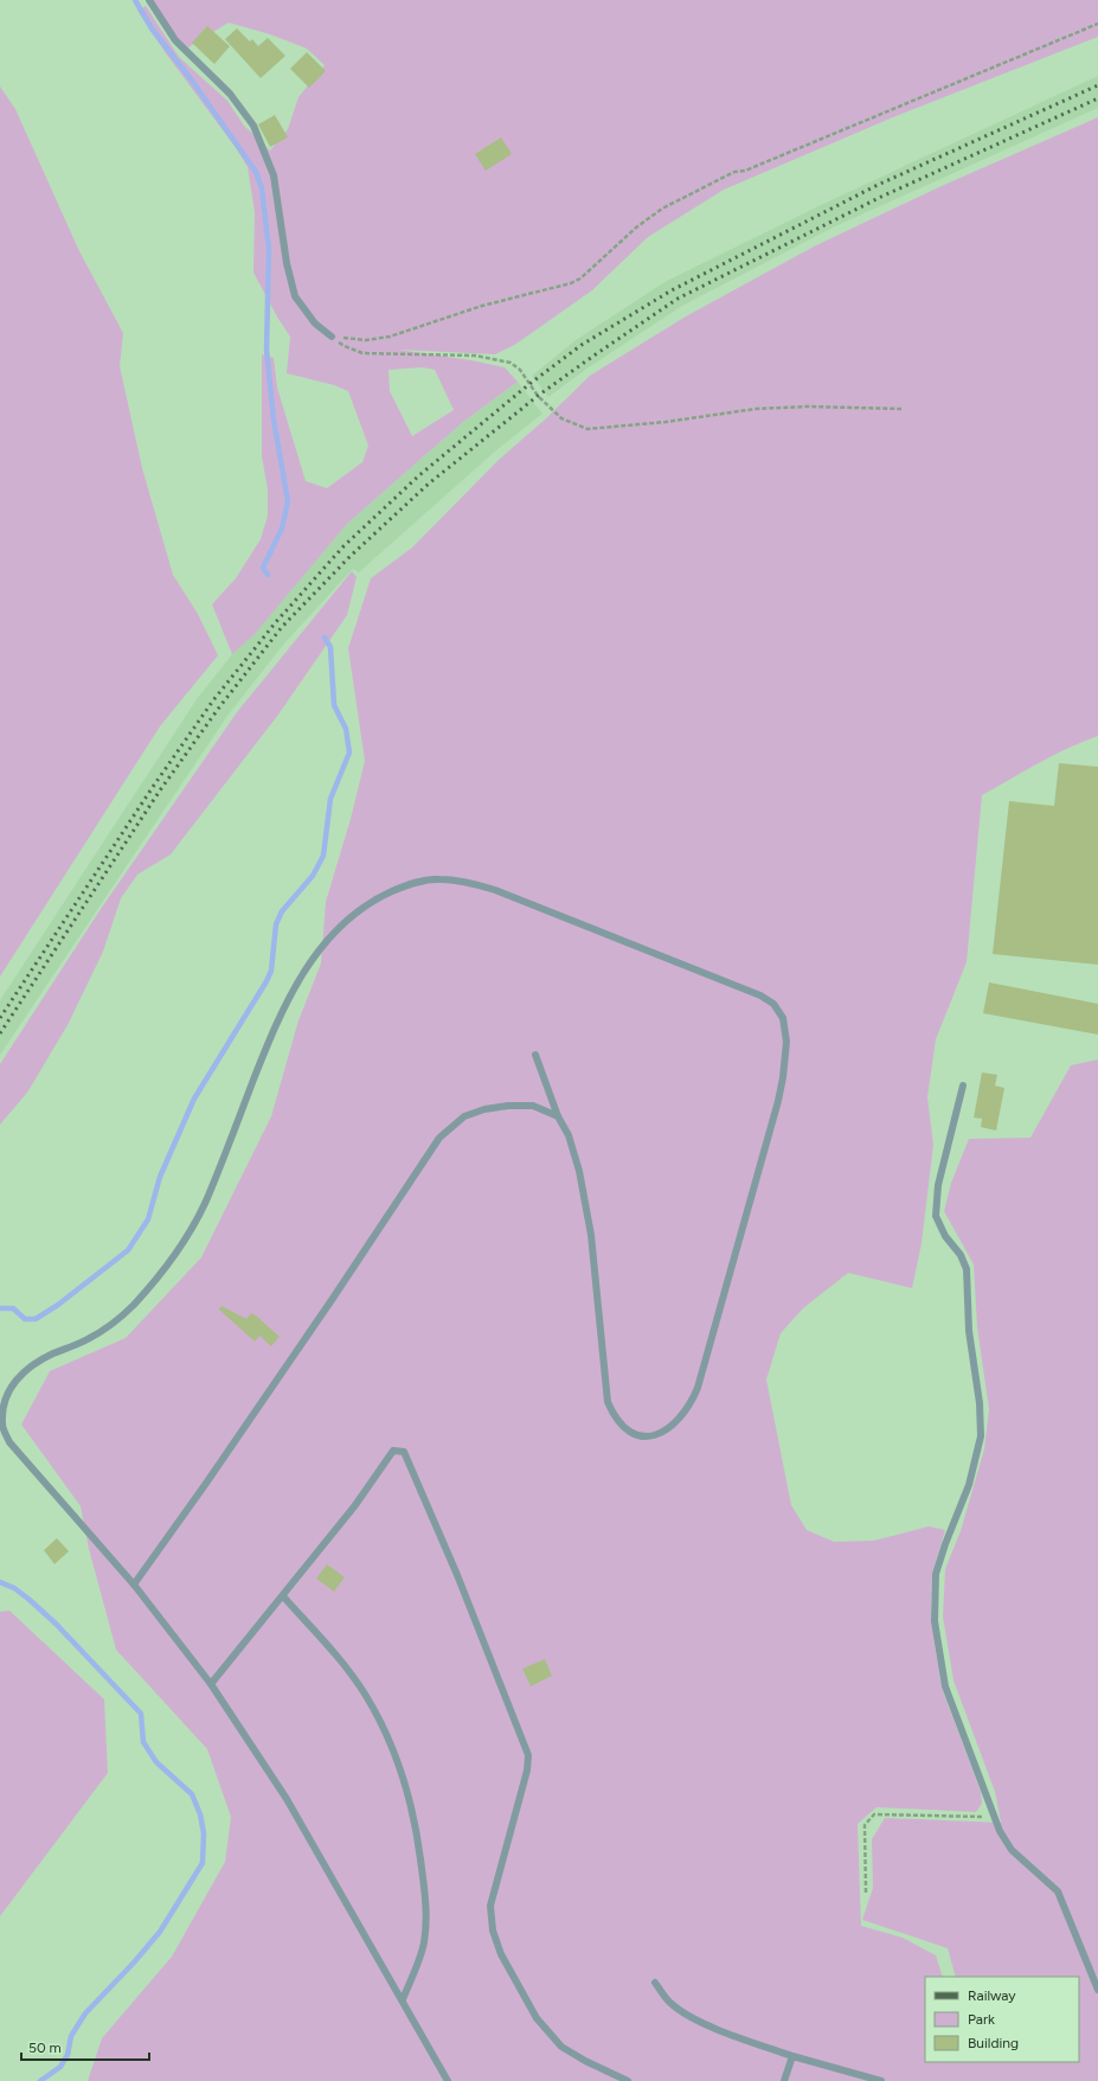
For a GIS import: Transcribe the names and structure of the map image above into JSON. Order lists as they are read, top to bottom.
{
  "legend": ["Railway", "Park", "Building"],
  "scale_bar": "50 m"
}
